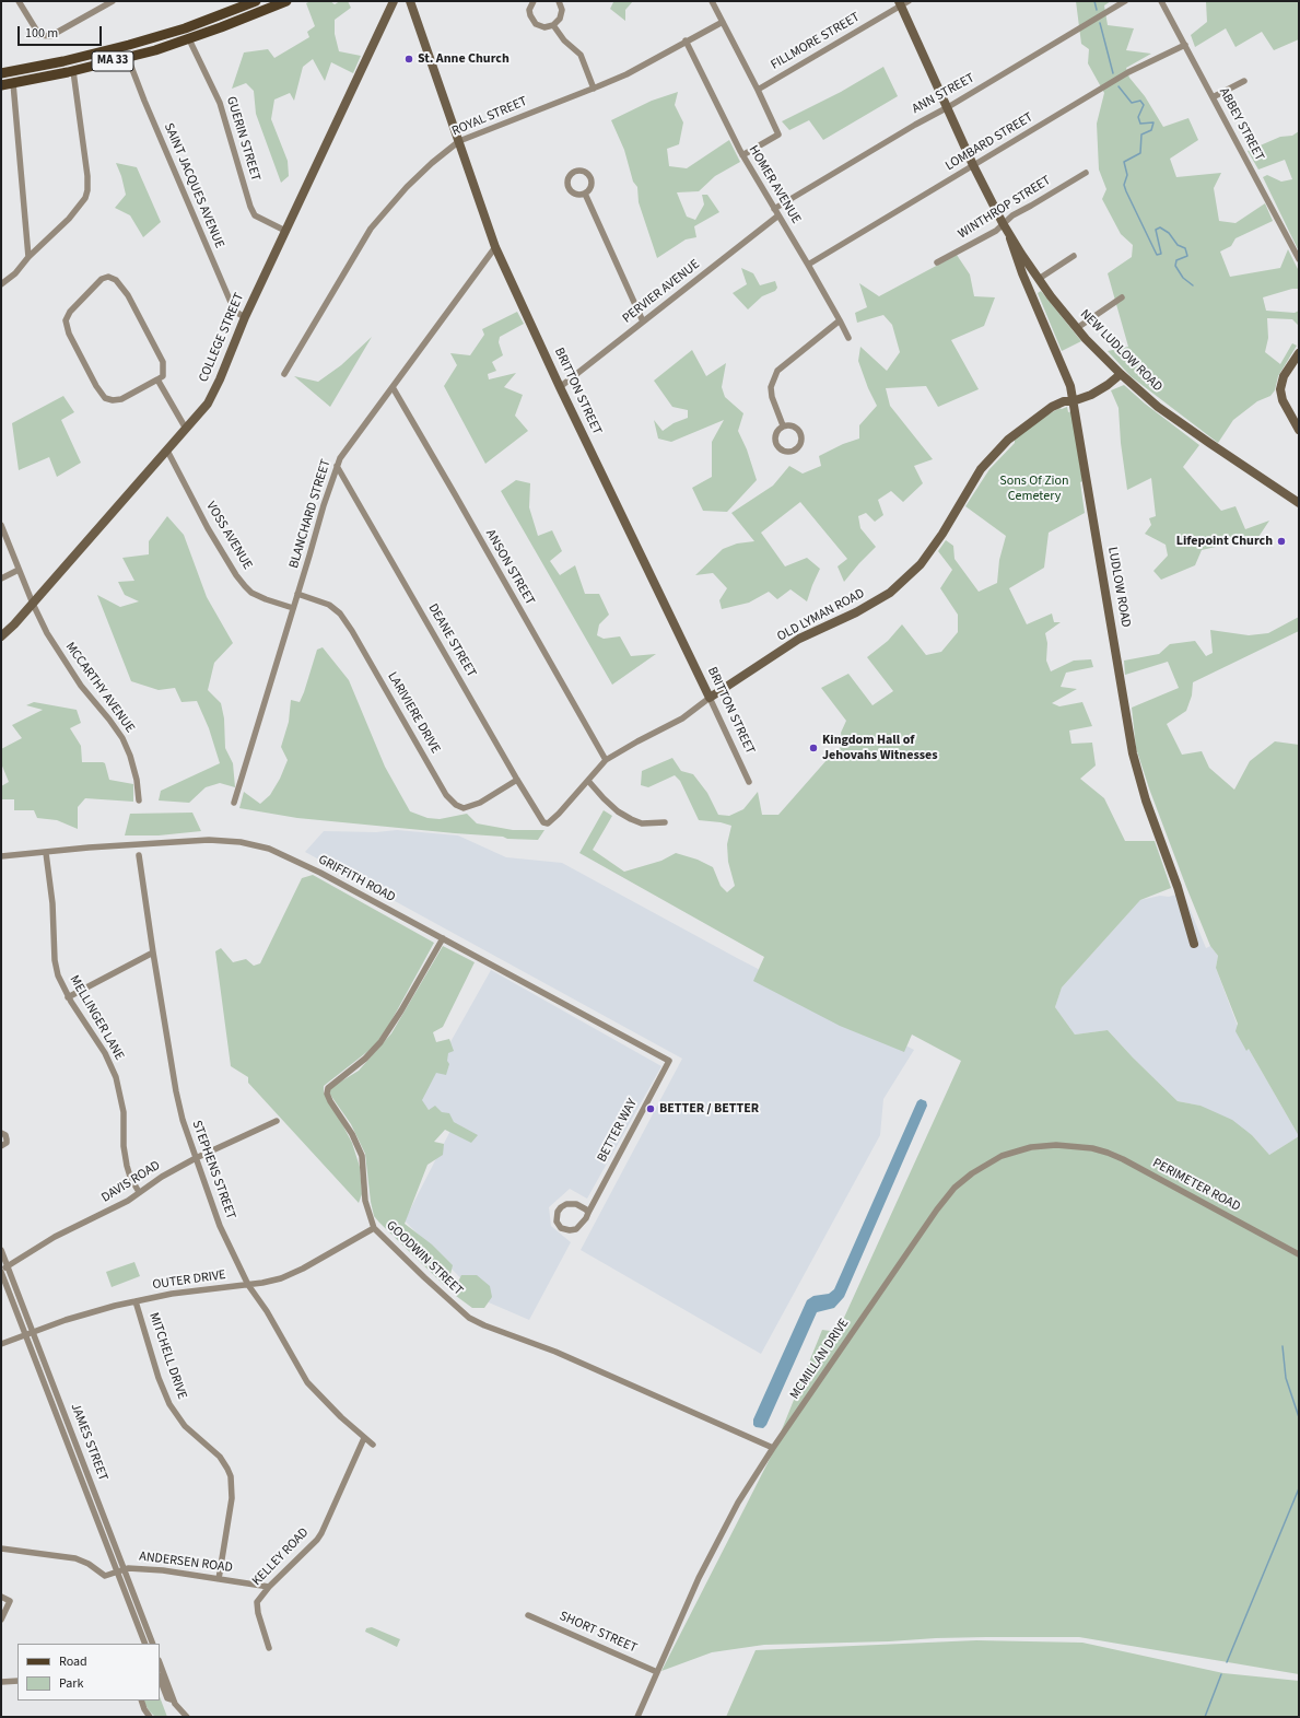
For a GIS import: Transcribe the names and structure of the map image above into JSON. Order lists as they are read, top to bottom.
{
  "streets": {
    "main road": ["MA 33"],
    "street": [
      "FILLMORE STREET",
      "ANN STREET",
      "ROYAL STREET",
      "ABBEY STREET",
      "GUERIN STREET",
      "LOMBARD STREET",
      "HOMER AVENUE",
      "SAINT JACQUES AVENUE",
      "WINTHROP STREET",
      "PERVIER AVENUE",
      "COLLEGE STREET",
      "NEW LUDLOW ROAD",
      "BRITTON STREET",
      "BLANCHARD STREET",
      "VOSS AVENUE",
      "ANSON STREET",
      "LUDLOW ROAD",
      "OLD LYMAN ROAD",
      "DEANE STREET",
      "MCCARTHY AVENUE",
      "LARIVIERE DRIVE",
      "GRIFFITH ROAD",
      "MELLINGER LANE",
      "BETTER WAY",
      "STEPHENS STREET",
      "DAVIS ROAD",
      "PERIMETER ROAD",
      "GOODWIN STREET",
      "OUTER DRIVE",
      "MITCHELL DRIVE",
      "MCMILLAN DRIVE",
      "JAMES STREET",
      "KELLEY ROAD",
      "ANDERSEN ROAD",
      "SHORT STREET"
    ]
  },
  "crossings": [
    ["FILLMORE STREET", "NEW LUDLOW ROAD"],
    ["MA 33", "GUERIN STREET"],
    ["MA 33", "SAINT JACQUES AVENUE"],
    ["ANN STREET", "HOMER AVENUE"],
    ["ANN STREET", "NEW LUDLOW ROAD"],
    ["ROYAL STREET", "HOMER AVENUE"],
    ["ROYAL STREET", "BRITTON STREET"],
    ["ABBEY STREET", "LOMBARD STREET"],
    ["GUERIN STREET", "COLLEGE STREET"],
    ["LOMBARD STREET", "HOMER AVENUE"],
    ["LOMBARD STREET", "NEW LUDLOW ROAD"],
    ["HOMER AVENUE", "PERVIER AVENUE"],
    ["SAINT JACQUES AVENUE", "COLLEGE STREET"],
    ["WINTHROP STREET", "NEW LUDLOW ROAD"],
    ["PERVIER AVENUE", "BRITTON STREET"],
    ["COLLEGE STREET", "VOSS AVENUE"],
    ["COLLEGE STREET", "MCCARTHY AVENUE"],
    ["NEW LUDLOW ROAD", "LUDLOW ROAD"],
    ["NEW LUDLOW ROAD", "OLD LYMAN ROAD"],
    ["BRITTON STREET", "BLANCHARD STREET"],
    ["BRITTON STREET", "OLD LYMAN ROAD"],
    ["BLANCHARD STREET", "VOSS AVENUE"],
    ["BLANCHARD STREET", "ANSON STREET"],
    ["BLANCHARD STREET", "DEANE STREET"],
    ["BLANCHARD STREET", "LARIVIERE DRIVE"],
    ["ANSON STREET", "OLD LYMAN ROAD"],
    ["LUDLOW ROAD", "OLD LYMAN ROAD"],
    ["OLD LYMAN ROAD", "DEANE STREET"],
    ["DEANE STREET", "LARIVIERE DRIVE"],
    ["GRIFFITH ROAD", "MELLINGER LANE"],
    ["GRIFFITH ROAD", "BETTER WAY"],
    ["GRIFFITH ROAD", "GOODWIN STREET"],
    ["MELLINGER LANE", "DAVIS ROAD"],
    ["STEPHENS STREET", "DAVIS ROAD"],
    ["STEPHENS STREET", "OUTER DRIVE"],
    ["STEPHENS STREET", "KELLEY ROAD"],
    ["DAVIS ROAD", "JAMES STREET"],
    ["PERIMETER ROAD", "MCMILLAN DRIVE"],
    ["GOODWIN STREET", "OUTER DRIVE"],
    ["GOODWIN STREET", "MCMILLAN DRIVE"],
    ["OUTER DRIVE", "MITCHELL DRIVE"],
    ["OUTER DRIVE", "JAMES STREET"],
    ["MITCHELL DRIVE", "ANDERSEN ROAD"],
    ["MCMILLAN DRIVE", "SHORT STREET"],
    ["JAMES STREET", "ANDERSEN ROAD"],
    ["KELLEY ROAD", "ANDERSEN ROAD"]
  ],
  "parks": ["Sons Of Zion Cemetery"],
  "places": [
    "St. Anne Church",
    "Lifepoint Church",
    "Kingdom Hall of Jehovahs Witnesses",
    "BETTER / BETTER"
  ],
  "legend": ["Road", "Park"],
  "scale_bar": "100 m"
}
